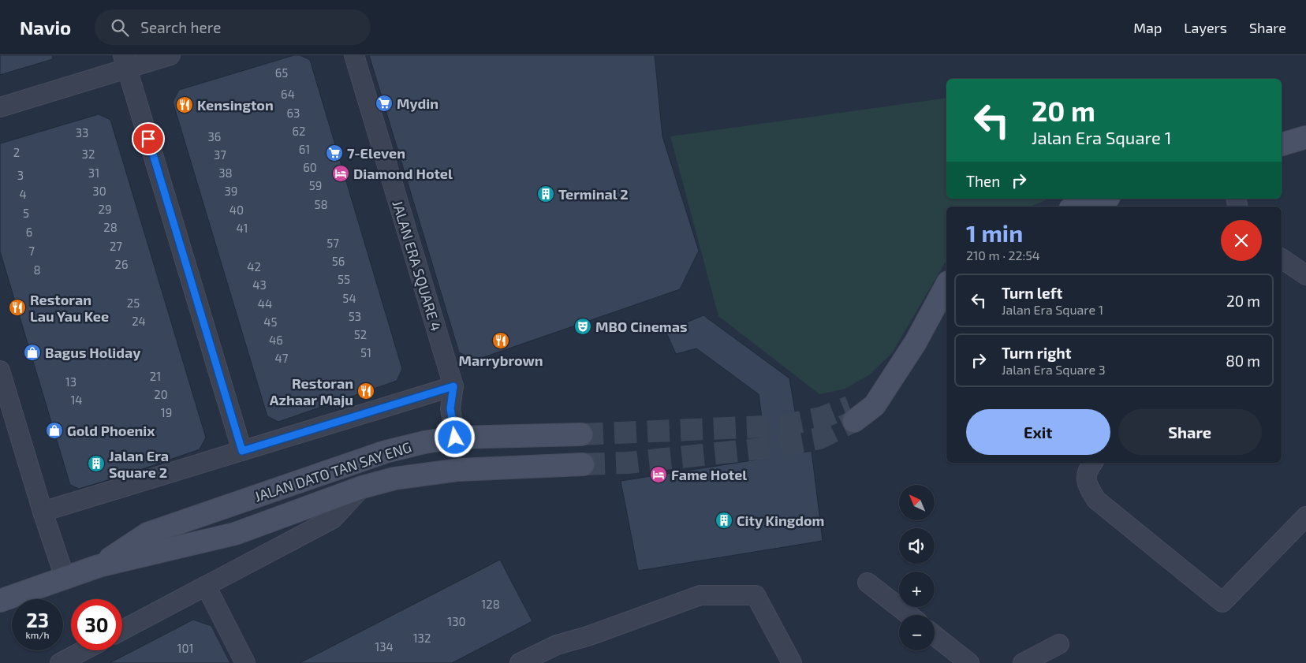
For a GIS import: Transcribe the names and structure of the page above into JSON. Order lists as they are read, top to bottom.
{
  "streets": {
    "street": ["JALAN ERA SQUARE 4", "JALAN DATO TAN SAY ENG"]
  },
  "places": {
    "supermarket": ["Mydin", "7-Eleven"],
    "restaurant": [
      "Kensington",
      "Restoran Lau Yau Kee",
      "Marrybrown",
      "Restoran Azhaar Maju"
    ],
    "hotel": ["Diamond Hotel", "Fame Hotel"],
    "building": ["Terminal 2", "Jalan Era Square 2", "City Kingdom"],
    "theatre": ["MBO Cinemas"],
    "shop": ["Bagus Holiday", "Gold Phoenix"]
  },
  "house_numbers": [
    "65",
    "64",
    "63",
    "62",
    "33",
    "36",
    "61",
    "2",
    "32",
    "37",
    "60",
    "31",
    "38",
    "3",
    "59",
    "30",
    "39",
    "4",
    "58",
    "29",
    "40",
    "5",
    "28",
    "41",
    "6",
    "57",
    "27",
    "7",
    "56",
    "26",
    "42",
    "8",
    "55",
    "43",
    "54",
    "25",
    "44",
    "53",
    "24",
    "45",
    "52",
    "46",
    "51",
    "47",
    "21",
    "13",
    "20",
    "14",
    "19",
    "128",
    "130",
    "132",
    "134",
    "101"
  ],
  "north": "top left",
  "page": {
    "header": "Navio",
    "search": "Search here",
    "nav": ["Map", "Layers", "Share"],
    "turn": ["20 m", "Jalan Era Square 1"],
    "then": "Then",
    "heading": ["1 min", "210 m · 22:54"],
    "list": [
      {
        "name": "Turn left",
        "note": "Jalan Era Square 1",
        "value": "20 m"
      },
      {
        "name": "Turn right",
        "note": "Jalan Era Square 3",
        "value": "80 m"
      }
    ],
    "buttons": ["Exit", "Share"],
    "map_buttons": ["+", "−"],
    "speed": "23 km/h",
    "limit": "30"
  }
}
